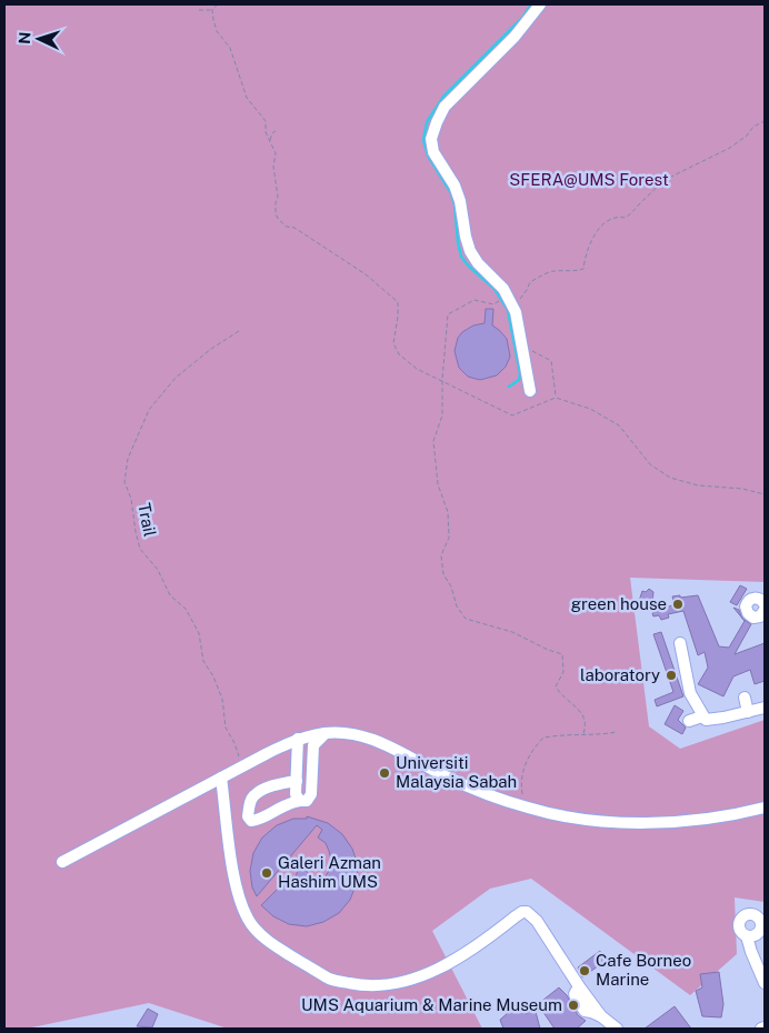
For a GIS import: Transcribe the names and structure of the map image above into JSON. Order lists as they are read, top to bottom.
{
  "streets": {
    "path": ["Trail"]
  },
  "parks": ["SFERA@UMS Forest"],
  "places": [
    "green house",
    "laboratory",
    "Universiti Malaysia Sabah",
    "Galeri Azman Hashim UMS",
    "Cafe Borneo Marine",
    "UMS Aquarium & Marine Museum"
  ],
  "north": "left"
}
